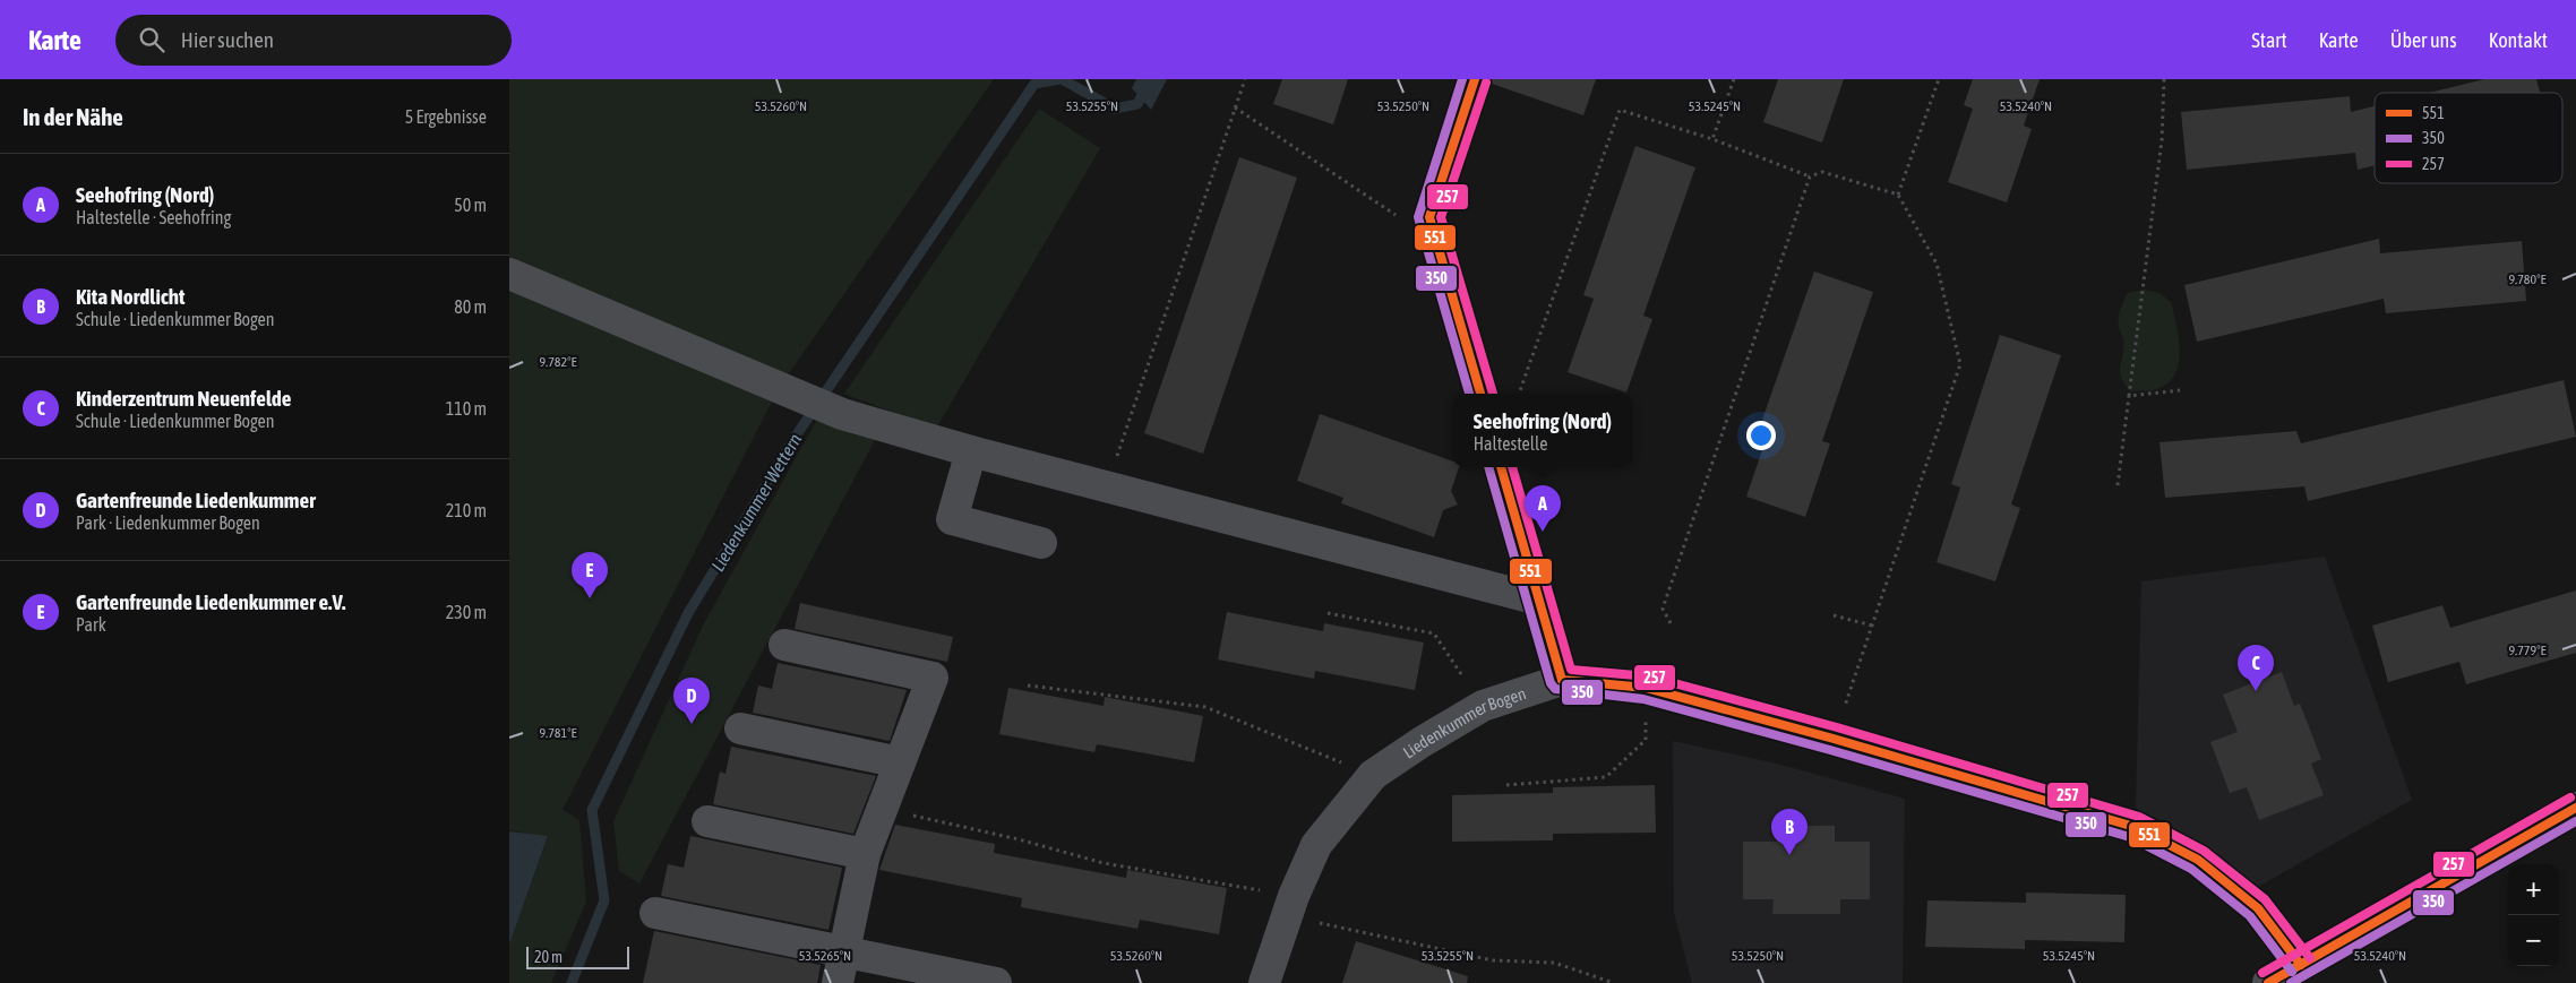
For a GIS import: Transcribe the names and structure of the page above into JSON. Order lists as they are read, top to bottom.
{
  "streets": {
    "street": ["Liedenkummer Bogen"]
  },
  "water": ["Liedenkummer Wettern"],
  "lines": ["transit line 551", "transit line 350", "transit line 257"],
  "legend": ["551", "350", "257"],
  "scale_bar": "20 m",
  "page": {
    "header": "Karte",
    "search": "Hier suchen",
    "nav": [
      "Start",
      "Karte",
      "Über uns",
      "Kontakt"
    ],
    "heading": ["In der Nähe", "5 Ergebnisse"],
    "list": [
      {
        "mark": "A",
        "name": "Seehofring (Nord)",
        "note": "Haltestelle · Seehofring",
        "value": "50 m"
      },
      {
        "mark": "B",
        "name": "Kita Nordlicht",
        "note": "Schule · Liedenkummer Bogen",
        "value": "80 m"
      },
      {
        "mark": "C",
        "name": "Kinderzentrum Neuenfelde",
        "note": "Schule · Liedenkummer Bogen",
        "value": "110 m"
      },
      {
        "mark": "D",
        "name": "Gartenfreunde Liedenkummer",
        "note": "Park · Liedenkummer Bogen",
        "value": "210 m"
      },
      {
        "mark": "E",
        "name": "Gartenfreunde Liedenkummer e.V.",
        "note": "Park",
        "value": "230 m"
      }
    ],
    "popup": ["Seehofring (Nord)", "Haltestelle"],
    "pins": [
      "A",
      "E",
      "C",
      "D",
      "B"
    ],
    "map_buttons": ["+", "−"],
    "scale": "20 m"
  },
  "coordinates": [
    "53.5260°N",
    "53.5255°N",
    "53.5250°N",
    "53.5245°N",
    "53.5240°N",
    "9.780°E",
    "9.782°E",
    "9.779°E",
    "9.781°E",
    "53.5265°N"
  ]
}
